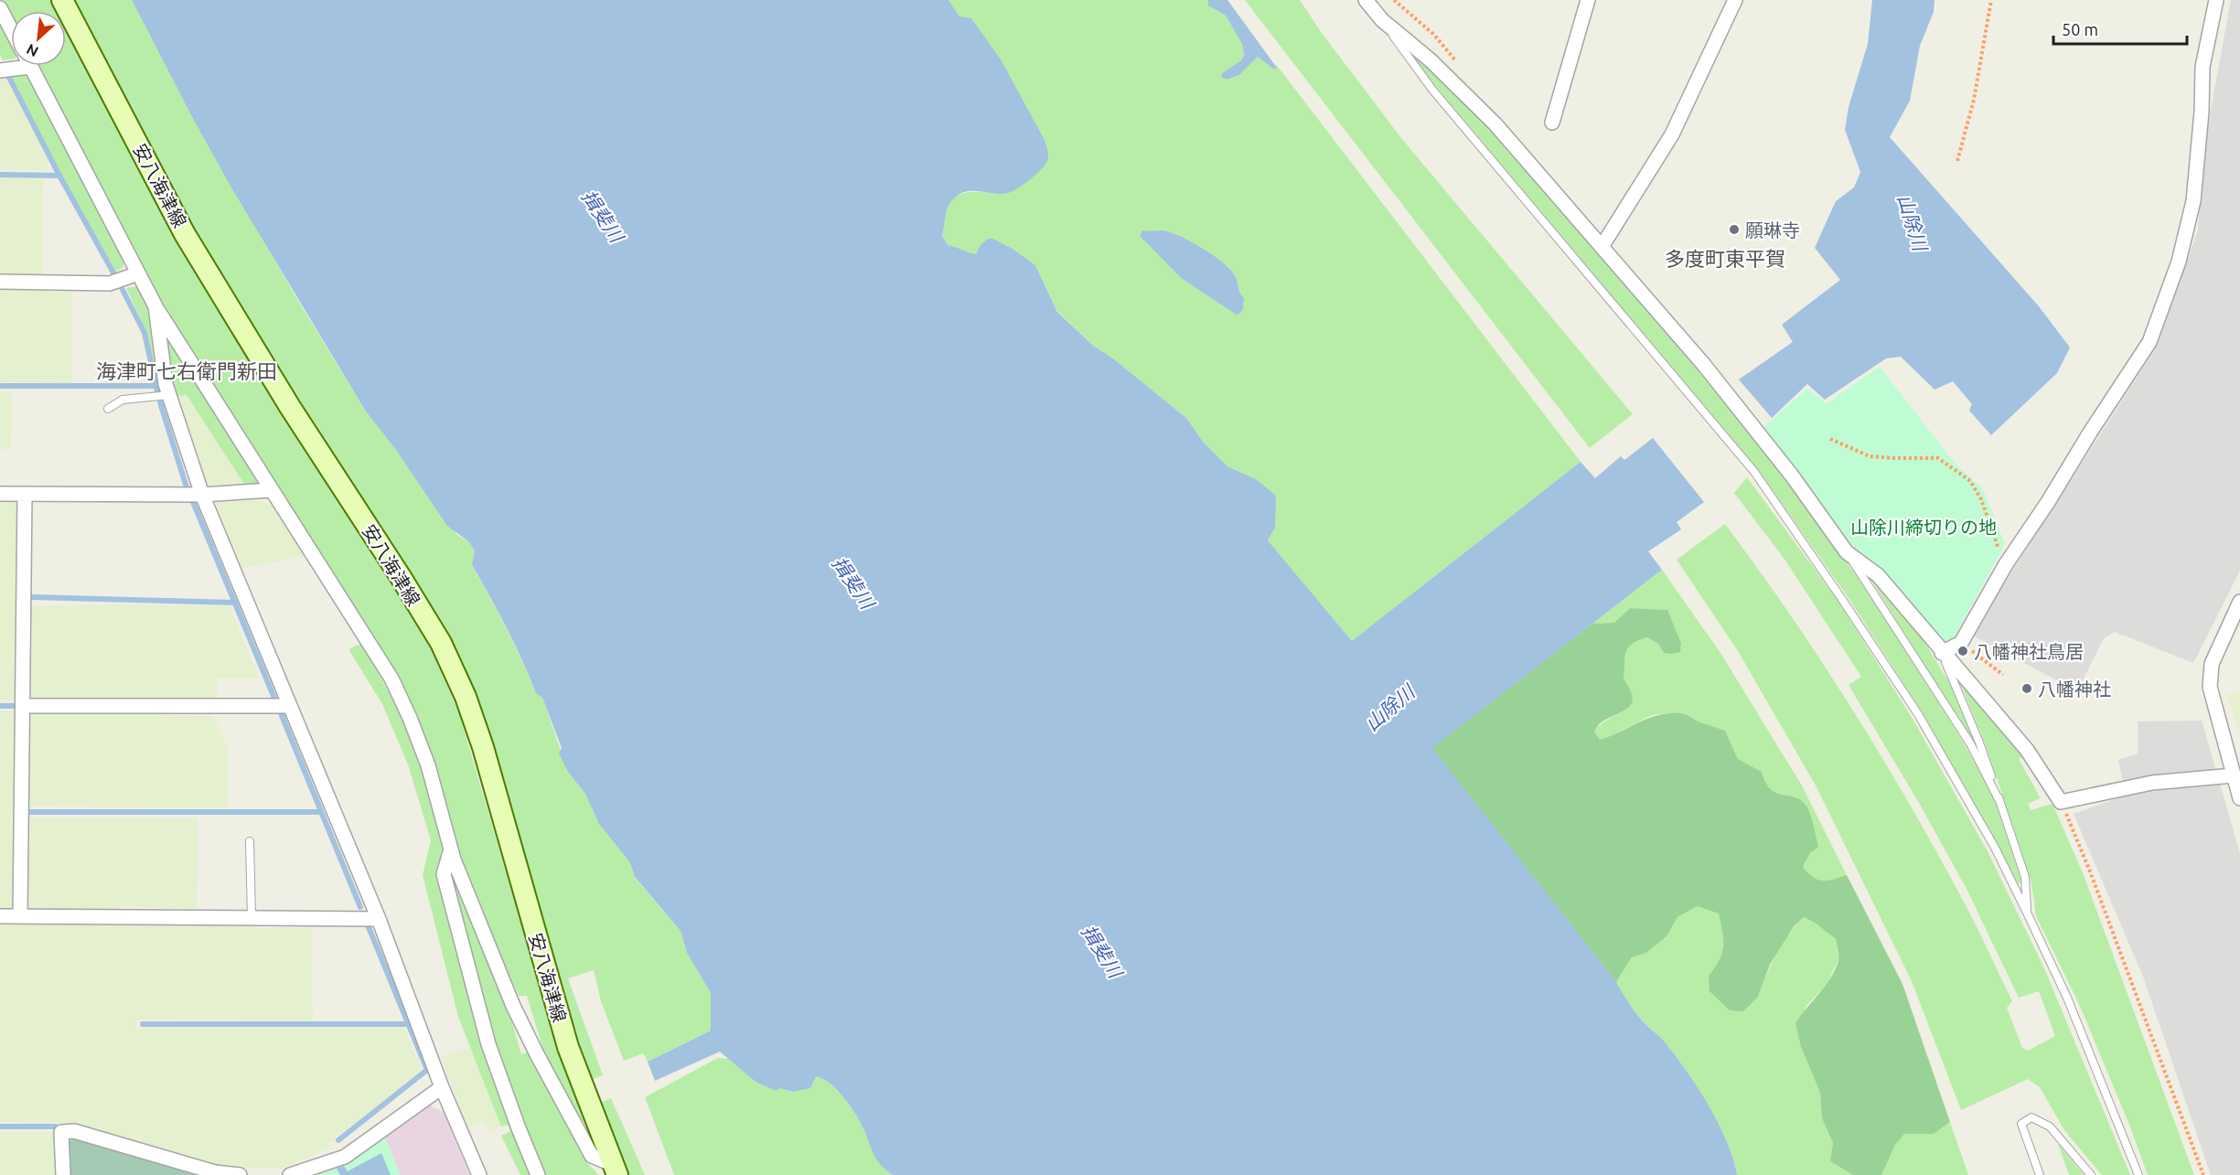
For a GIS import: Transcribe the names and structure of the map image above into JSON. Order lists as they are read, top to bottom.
{
  "streets": {
    "main road": ["安八海津線"]
  },
  "districts": ["多度町東平賀", "海津町七右衛門新田"],
  "water": ["揖斐川", "山除川"],
  "parks": ["山除川締切りの地"],
  "places": ["願琳寺", "八幡神社鳥居", "八幡神社"],
  "scale_bar": "50 m",
  "north": "bottom left"
}
